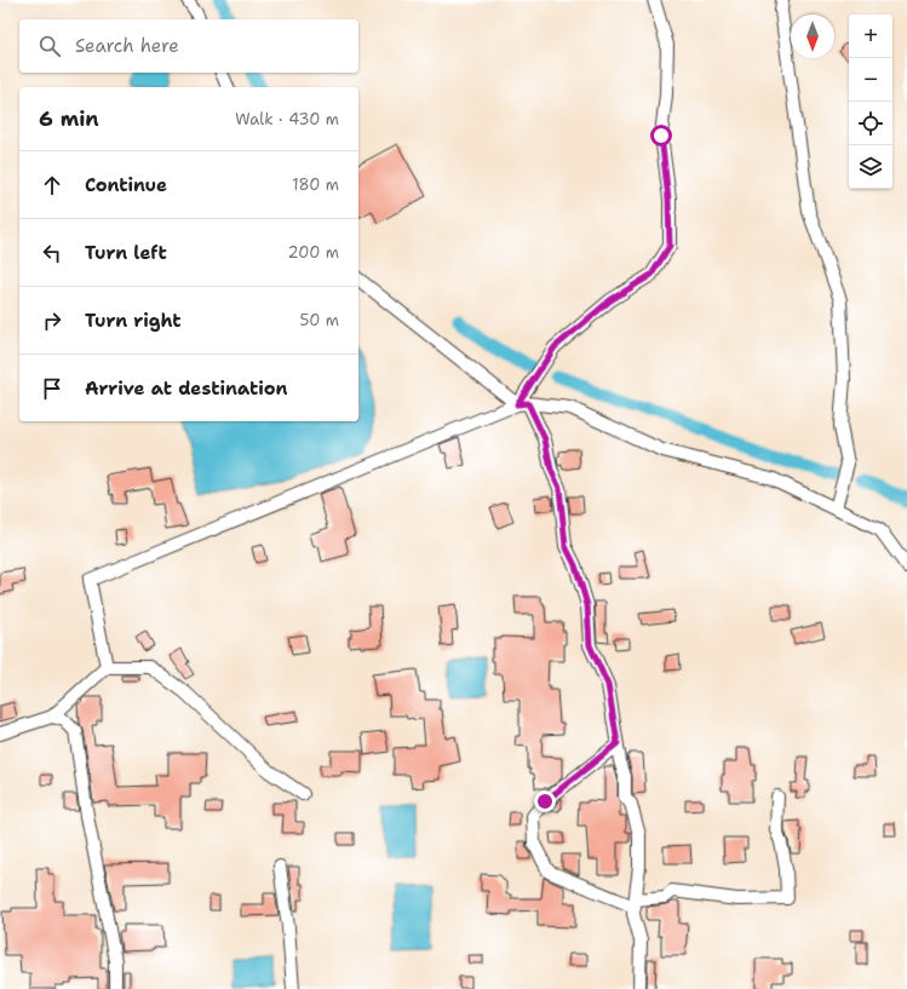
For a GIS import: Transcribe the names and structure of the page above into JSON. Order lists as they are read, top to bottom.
{
  "north": "bottom",
  "page": {
    "map_buttons": ["+", "−"],
    "search": "Search here",
    "heading": ["6 min", "Walk · 430 m"],
    "list": [
      ["Continue", "180 m"],
      ["Turn left", "200 m"],
      ["Turn right", "50 m"],
      "Arrive at destination"
    ]
  }
}
